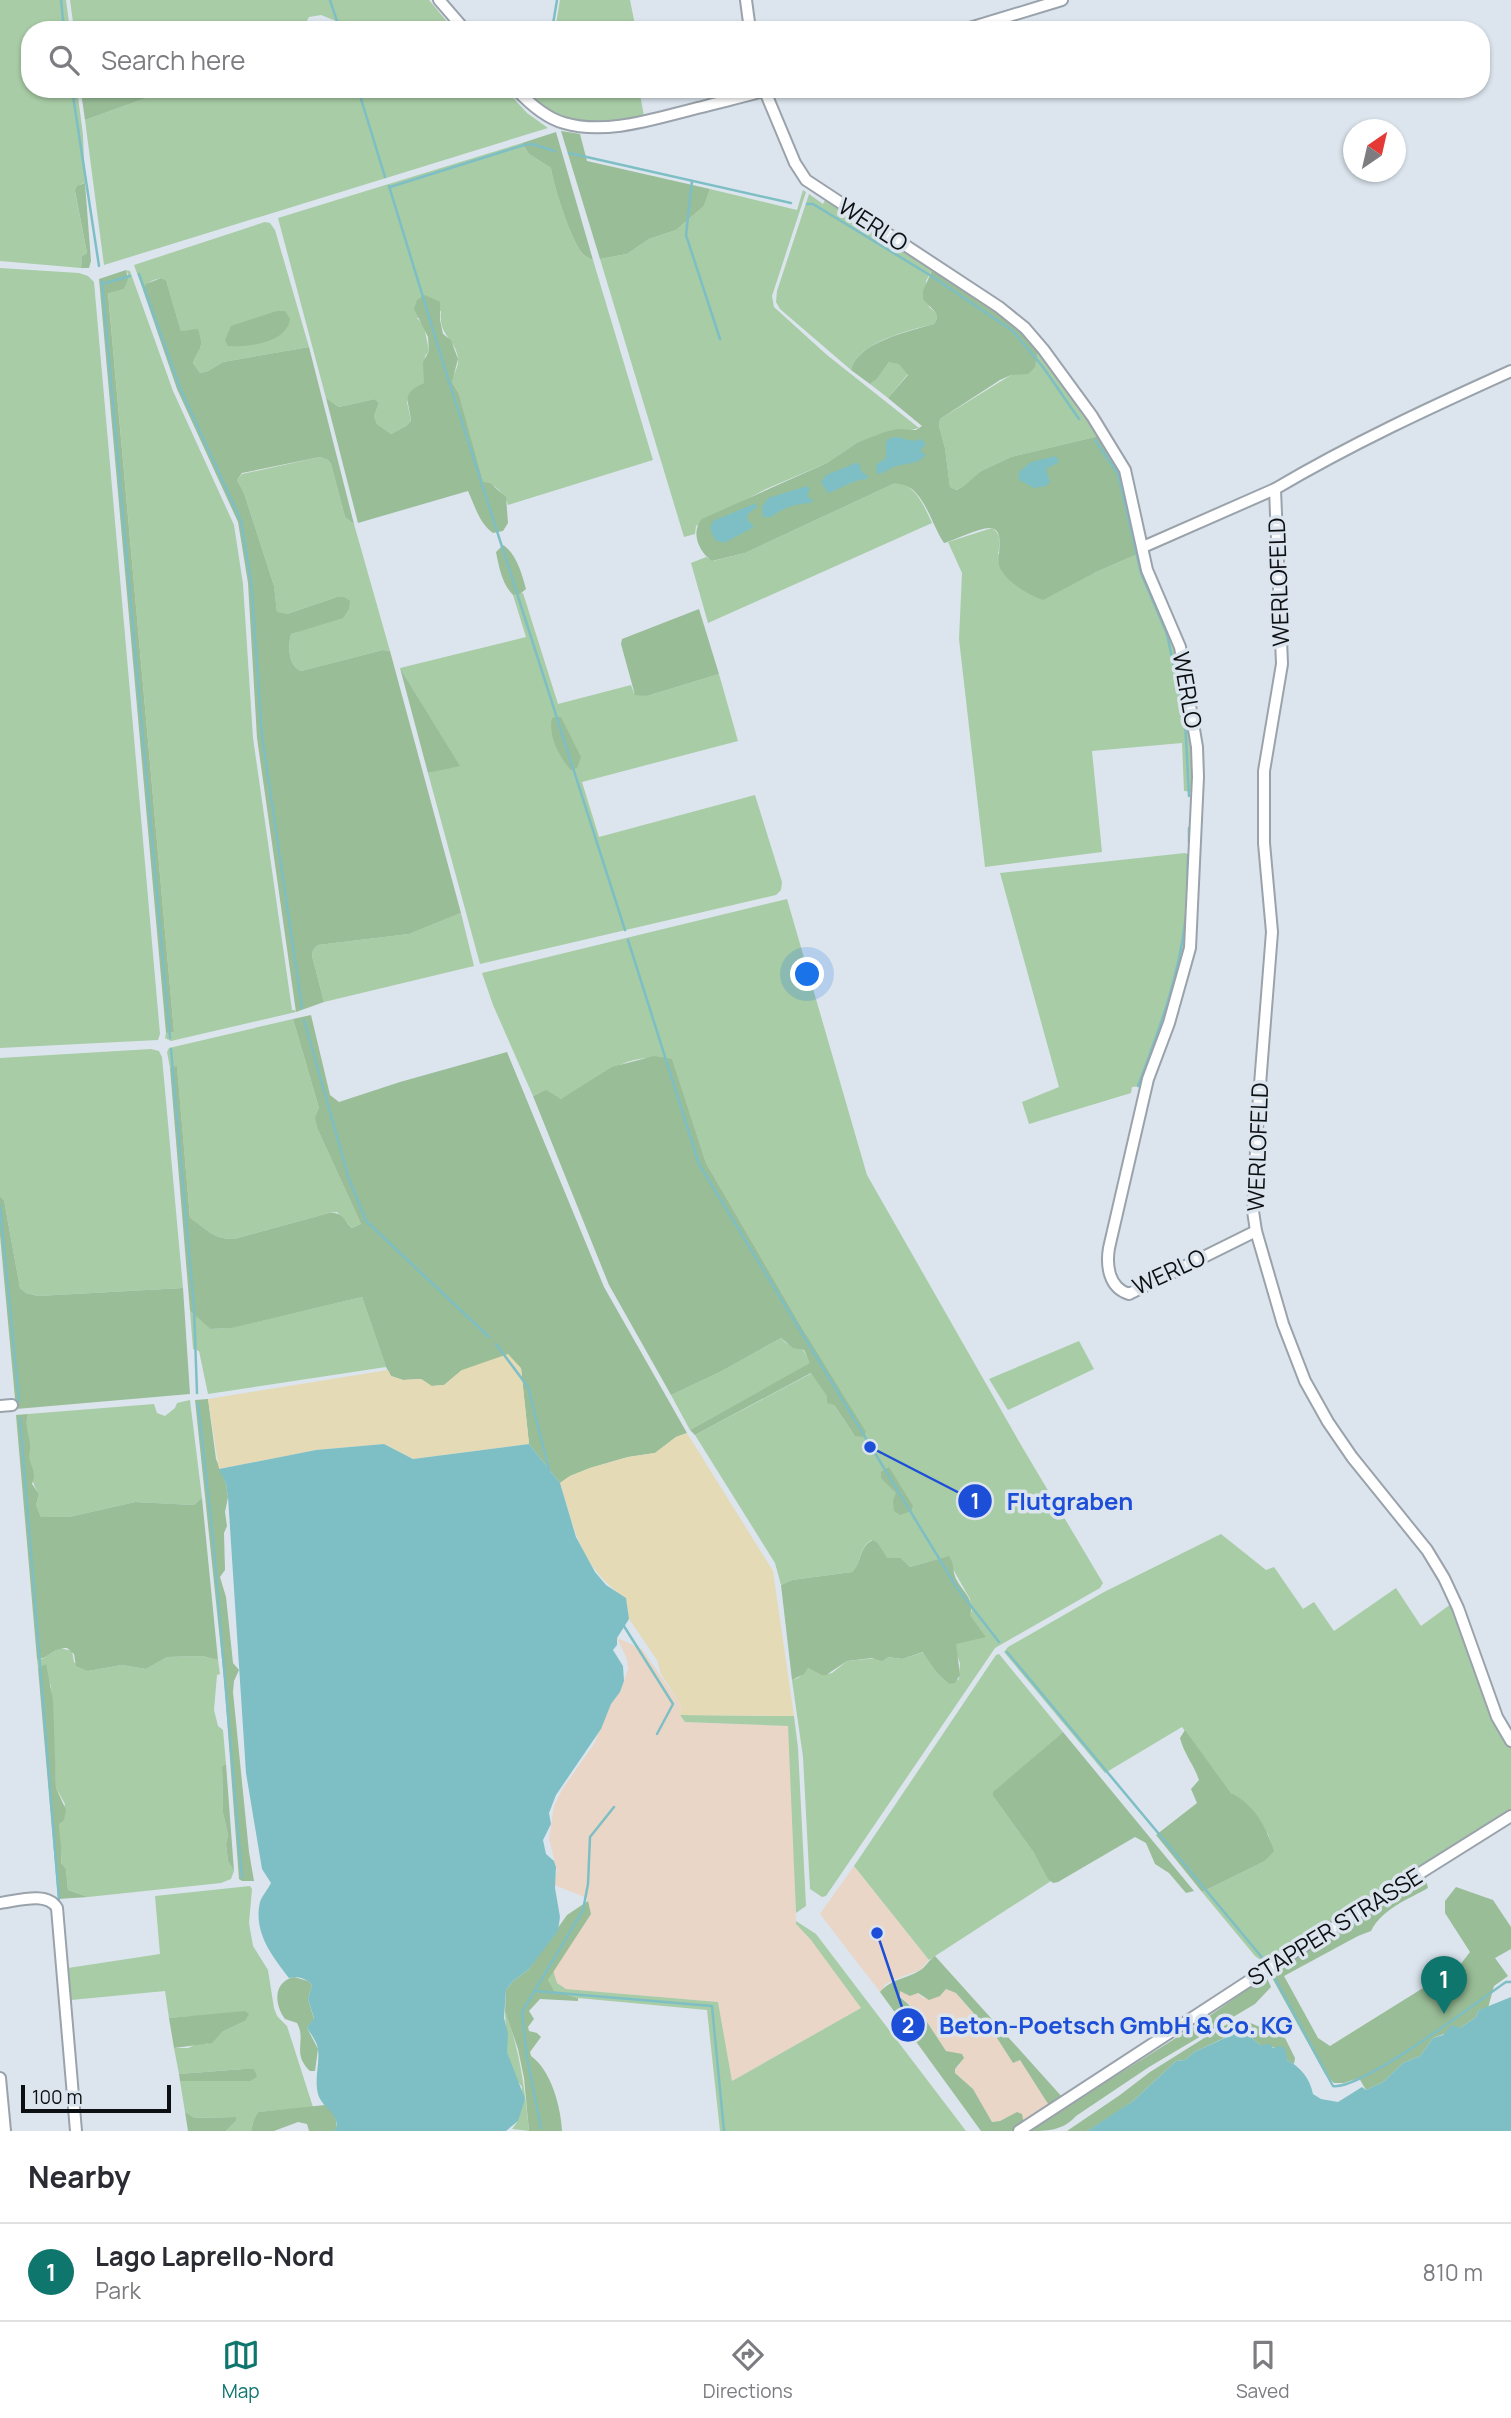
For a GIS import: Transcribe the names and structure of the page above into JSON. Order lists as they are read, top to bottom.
{
  "streets": {
    "street": ["WERLO", "WERLOFELD", "STAPPER STRASSE"]
  },
  "crossings": [
    ["WERLO", "WERLOFELD"]
  ],
  "places": ["Flutgraben", "Beton-Poetsch GmbH & Co. KG"],
  "scale_bar": "100 m",
  "north": "top right",
  "page": {
    "search": "Search here",
    "pins": "1",
    "scale": "100 m",
    "heading": "Nearby",
    "list": [
      {
        "mark": "1",
        "name": "Lago Laprello-Nord",
        "note": "Park",
        "value": "810 m"
      }
    ],
    "nav": ["Map", "Directions", "Saved"]
  }
}
